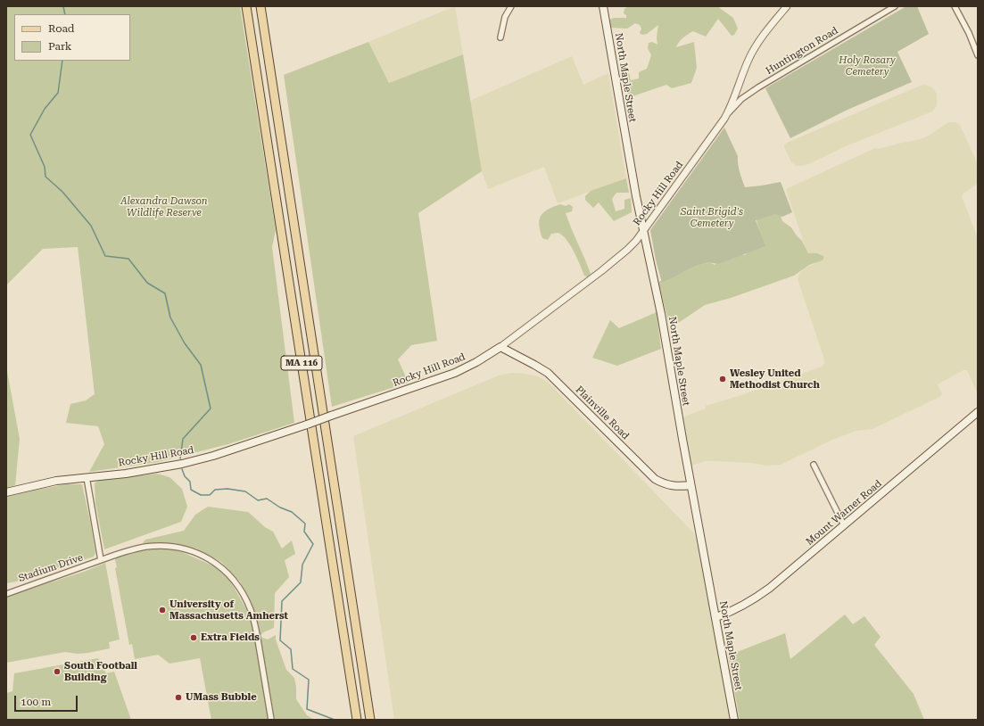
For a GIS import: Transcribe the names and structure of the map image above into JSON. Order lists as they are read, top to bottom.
{
  "streets": {
    "main road": [
      "North Maple Street",
      "Rocky Hill Road",
      "MA 116",
      "Plainville Road",
      "Mount Warner Road"
    ],
    "street": ["Huntington Road", "Stadium Drive"]
  },
  "crossings": [
    ["Huntington Road", "Rocky Hill Road"],
    ["North Maple Street", "Rocky Hill Road"],
    ["North Maple Street", "Plainville Road"],
    ["North Maple Street", "Mount Warner Road"],
    ["Rocky Hill Road", "Plainville Road"]
  ],
  "parks": ["Holy Rosary Cemetery", "Alexandra Dawson Wildlife Reserve", "Saint Brigid's Cemetery"],
  "places": [
    "Wesley United Methodist Church",
    "University of Massachusetts Amherst",
    "Extra Fields",
    "South Football Building",
    "UMass Bubble"
  ],
  "legend": ["Road", "Park"],
  "scale_bar": "100 m"
}
